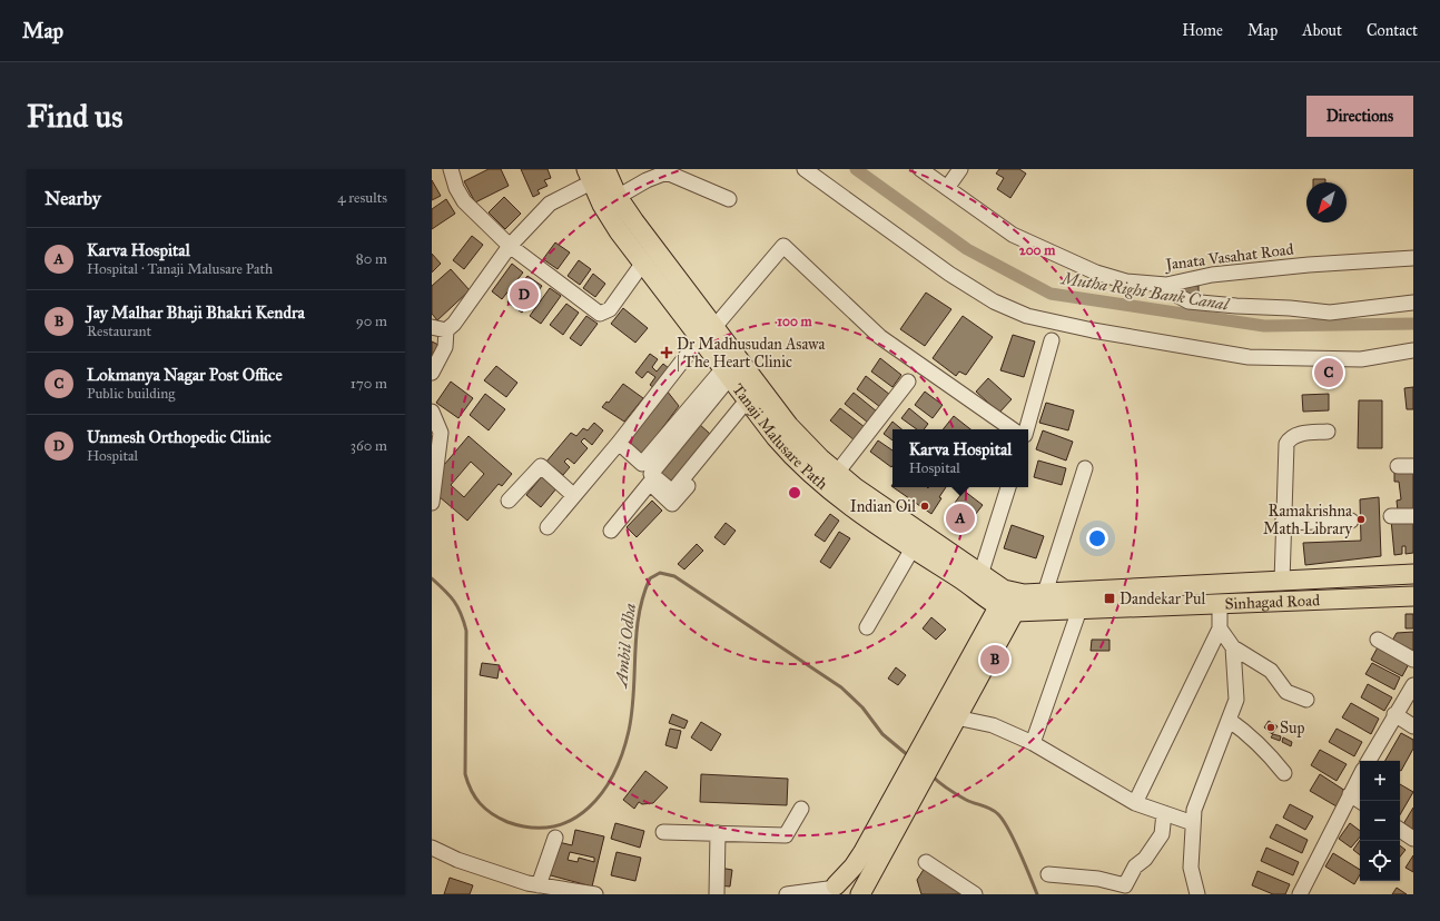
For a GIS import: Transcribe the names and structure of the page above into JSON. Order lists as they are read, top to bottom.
{
  "streets": {
    "main road": ["Tanaji Malusare Path", "Sinhagad Road"],
    "street": ["Janata Vasahat Road"]
  },
  "crossings": [
    ["Tanaji Malusare Path", "Sinhagad Road"]
  ],
  "water": ["Mutha Right Bank Canal", "Ambil Odha"],
  "places": {
    "health": ["Dr Madhusudan Asawa | The Heart Clinic"],
    "other": ["Indian Oil", "Ramakrishna Math Library", "Sup"],
    "transit": ["Dandekar Pul"]
  },
  "north": "bottom left",
  "page": {
    "header": "Map",
    "nav": [
      "Home",
      "Map",
      "About",
      "Contact"
    ],
    "buttons": "Directions",
    "title": "Find us",
    "heading": ["Nearby", "4 results"],
    "list": [
      {
        "mark": "A",
        "name": "Karva Hospital",
        "note": "Hospital · Tanaji Malusare Path",
        "value": "80 m"
      },
      {
        "mark": "B",
        "name": "Jay Malhar Bhaji Bhakri Kendra",
        "note": "Restaurant",
        "value": "90 m"
      },
      {
        "mark": "C",
        "name": "Lokmanya Nagar Post Office",
        "note": "Public building",
        "value": "170 m"
      },
      {
        "mark": "D",
        "name": "Unmesh Orthopedic Clinic",
        "note": "Hospital",
        "value": "360 m"
      }
    ],
    "pins": [
      "D",
      "C",
      "A",
      "B"
    ],
    "popup": ["Karva Hospital", "Hospital"],
    "map_buttons": ["+", "−"]
  },
  "rings": ["200 m", "100 m"]
}
